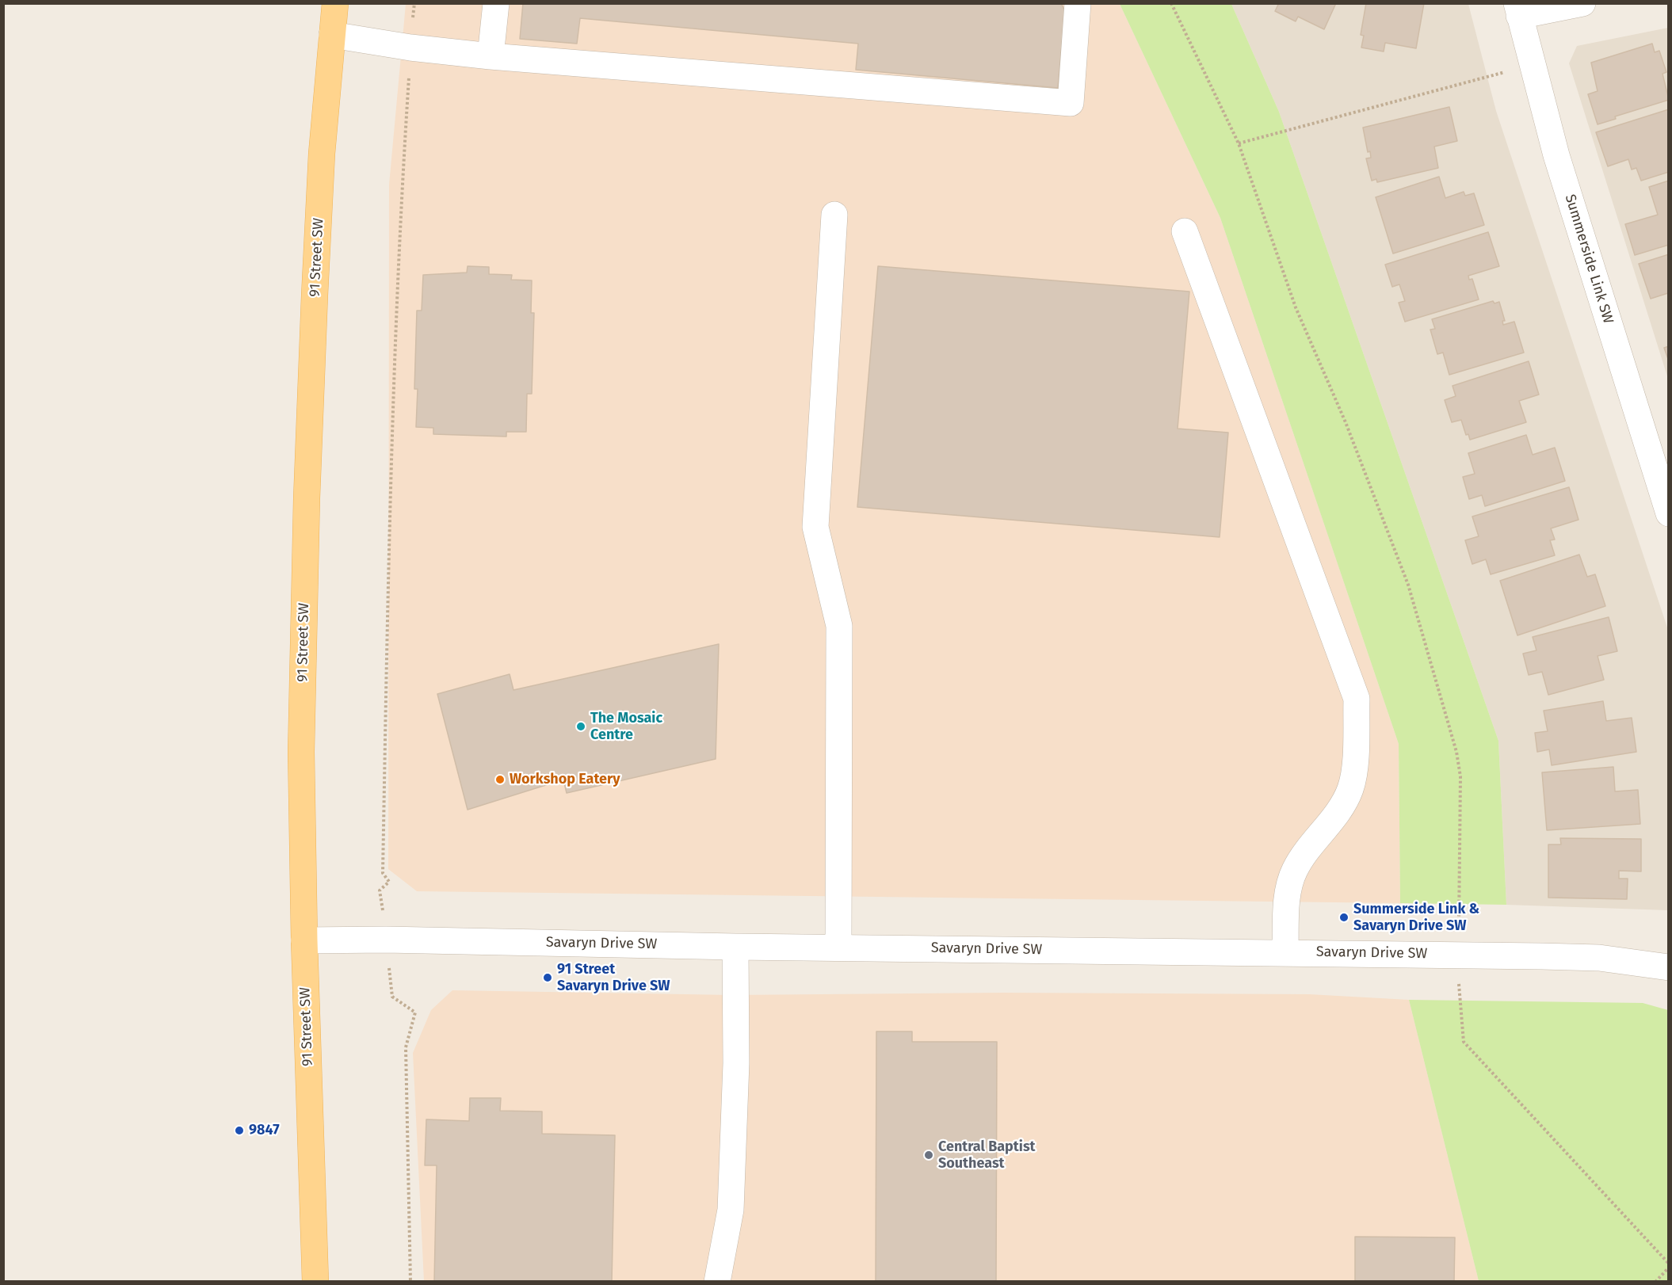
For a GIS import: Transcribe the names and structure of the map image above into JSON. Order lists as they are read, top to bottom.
{
  "streets": {
    "main road": ["91 Street SW"],
    "street": ["Summerside Link SW", "Savaryn Drive SW"]
  },
  "crossings": [
    ["91 Street SW", "Savaryn Drive SW"]
  ],
  "places": [
    "The Mosaic Centre",
    "Workshop Eatery",
    "Summerside Link & Savaryn Drive SW",
    "91 Street Savaryn Drive SW",
    "9847",
    "Central Baptist Southeast"
  ]
}
